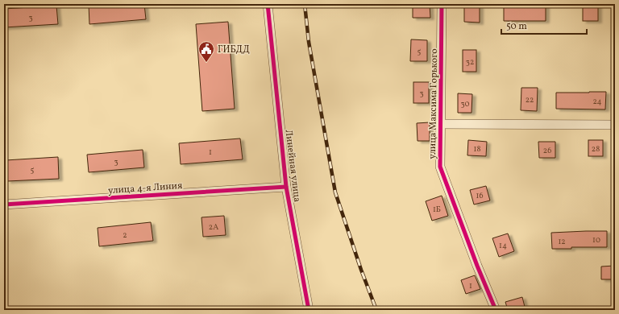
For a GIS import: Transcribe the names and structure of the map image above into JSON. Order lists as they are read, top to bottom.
{
  "streets": {
    "street": ["улица Максима Горького", "Линейная улица", "улица 4-я Линия"]
  },
  "crossings": [
    ["Линейная улица", "улица 4-я Линия"]
  ],
  "places": {
    "public building": ["ГИБДД"]
  },
  "house_numbers": [
    "3",
    "5",
    "32",
    "3",
    "22",
    "24",
    "30",
    "18",
    "28",
    "26",
    "1",
    "3",
    "5",
    "16",
    "1Б",
    "2А",
    "2",
    "10",
    "12",
    "14",
    "1"
  ],
  "scale_bar": "50 m"
}
